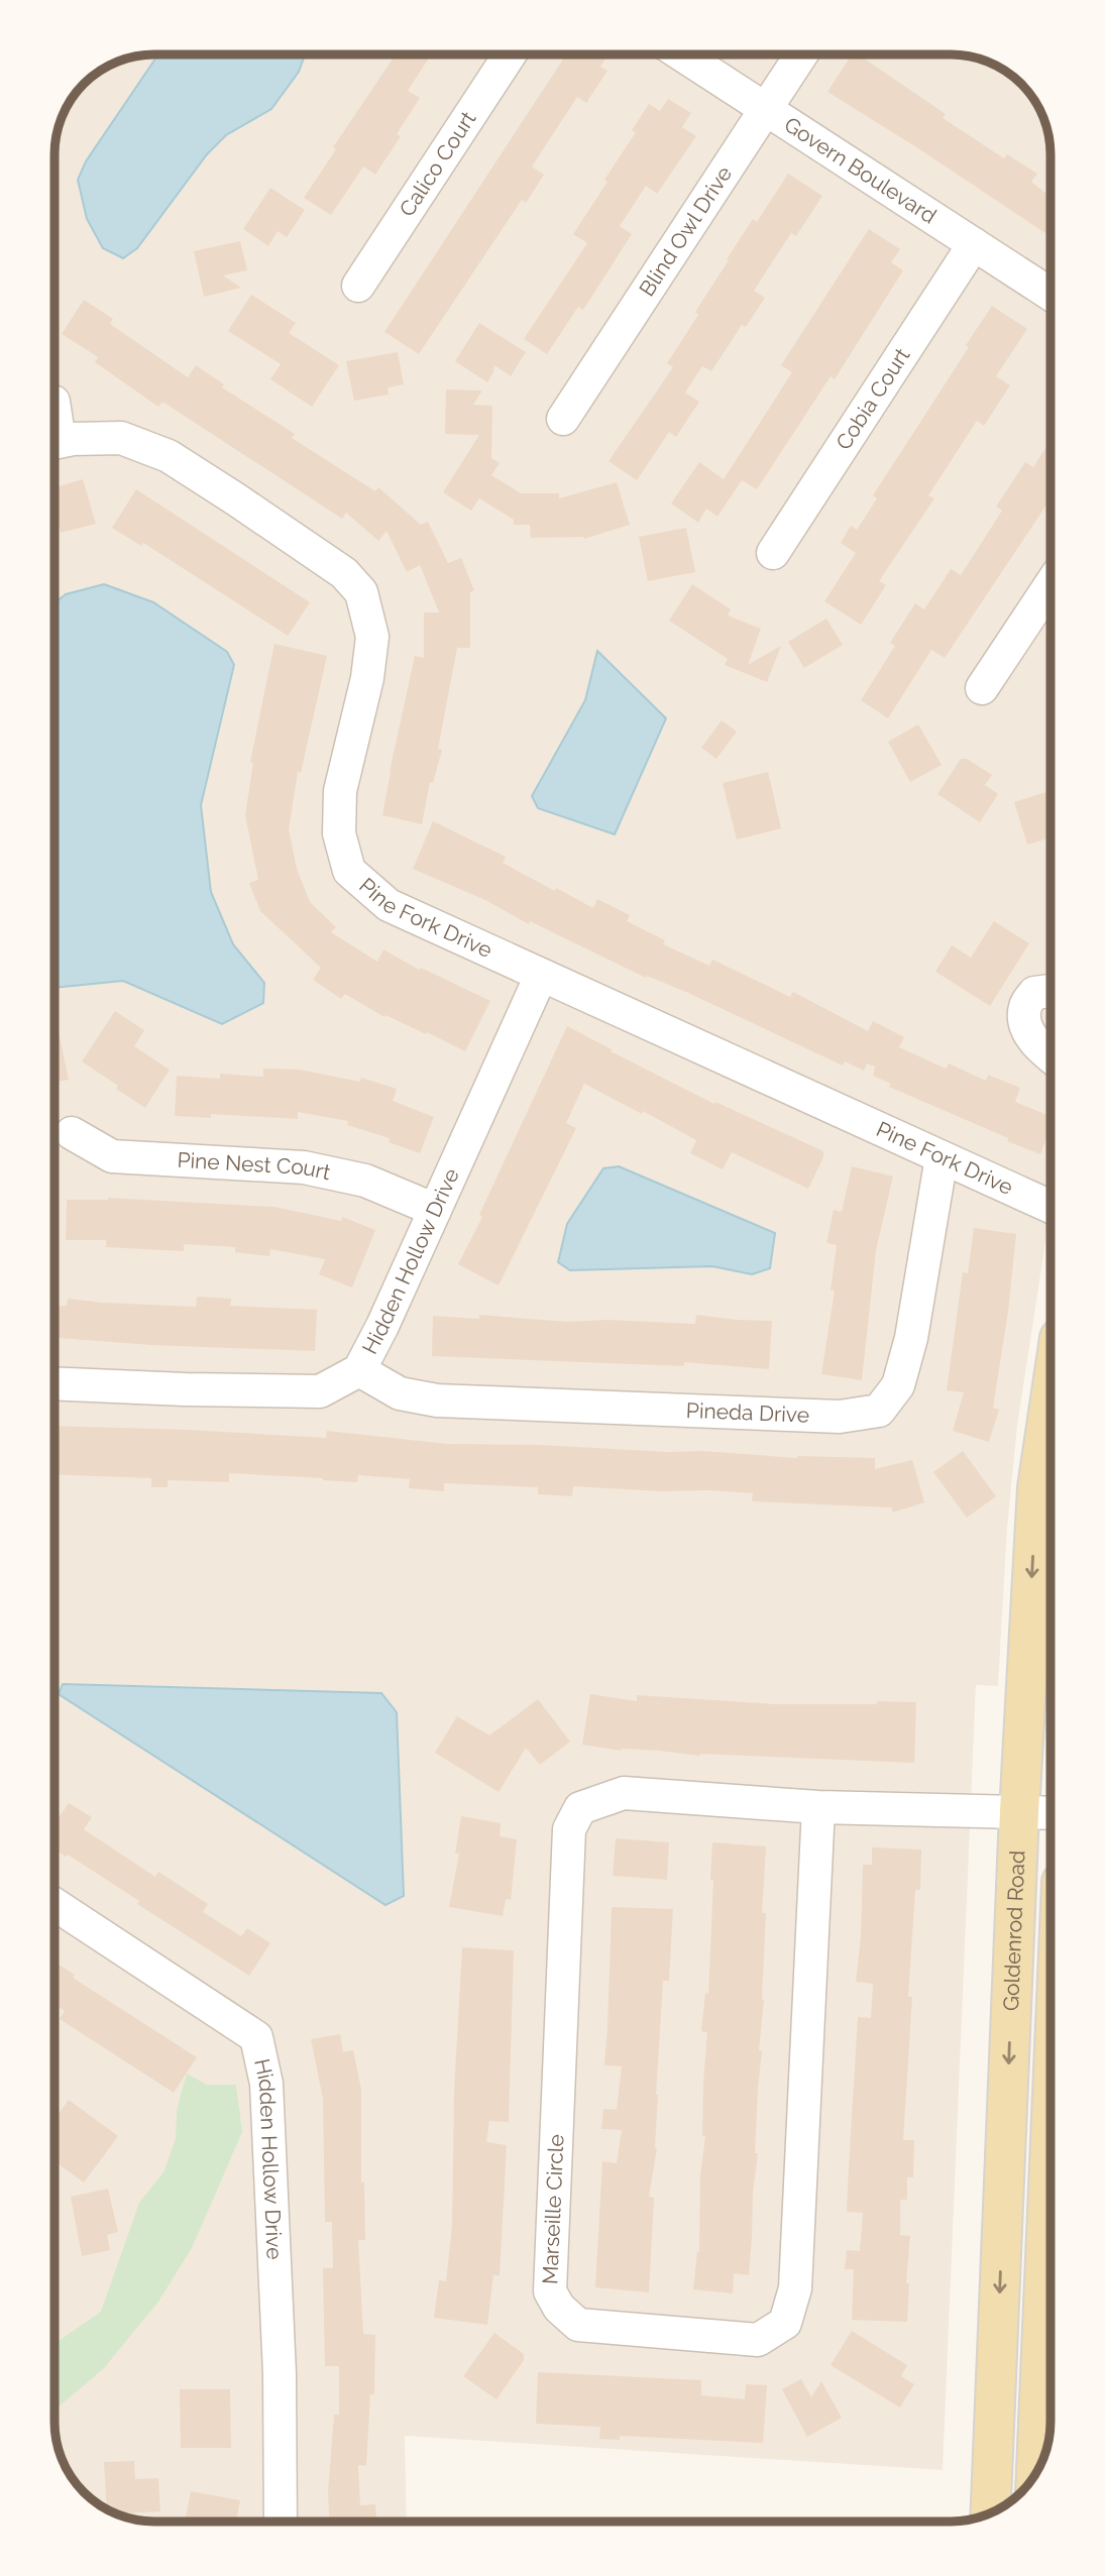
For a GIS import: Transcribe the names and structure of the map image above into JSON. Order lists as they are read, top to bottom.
{
  "streets": {
    "main road": ["Goldenrod Road"],
    "street": [
      "Calico Court",
      "Govern Boulevard",
      "Blind Owl Drive",
      "Cobia Court",
      "Pine Fork Drive",
      "Pine Nest Court",
      "Hidden Hollow Drive",
      "Pineda Drive",
      "Marseille Circle"
    ]
  },
  "crossings": [
    ["Govern Boulevard", "Blind Owl Drive"],
    ["Govern Boulevard", "Cobia Court"],
    ["Pine Fork Drive", "Hidden Hollow Drive"],
    ["Pine Fork Drive", "Pineda Drive"],
    ["Pine Nest Court", "Hidden Hollow Drive"],
    ["Hidden Hollow Drive", "Pineda Drive"],
    ["Goldenrod Road", "Marseille Circle"]
  ],
  "one_way": ["Goldenrod Road"]
}
